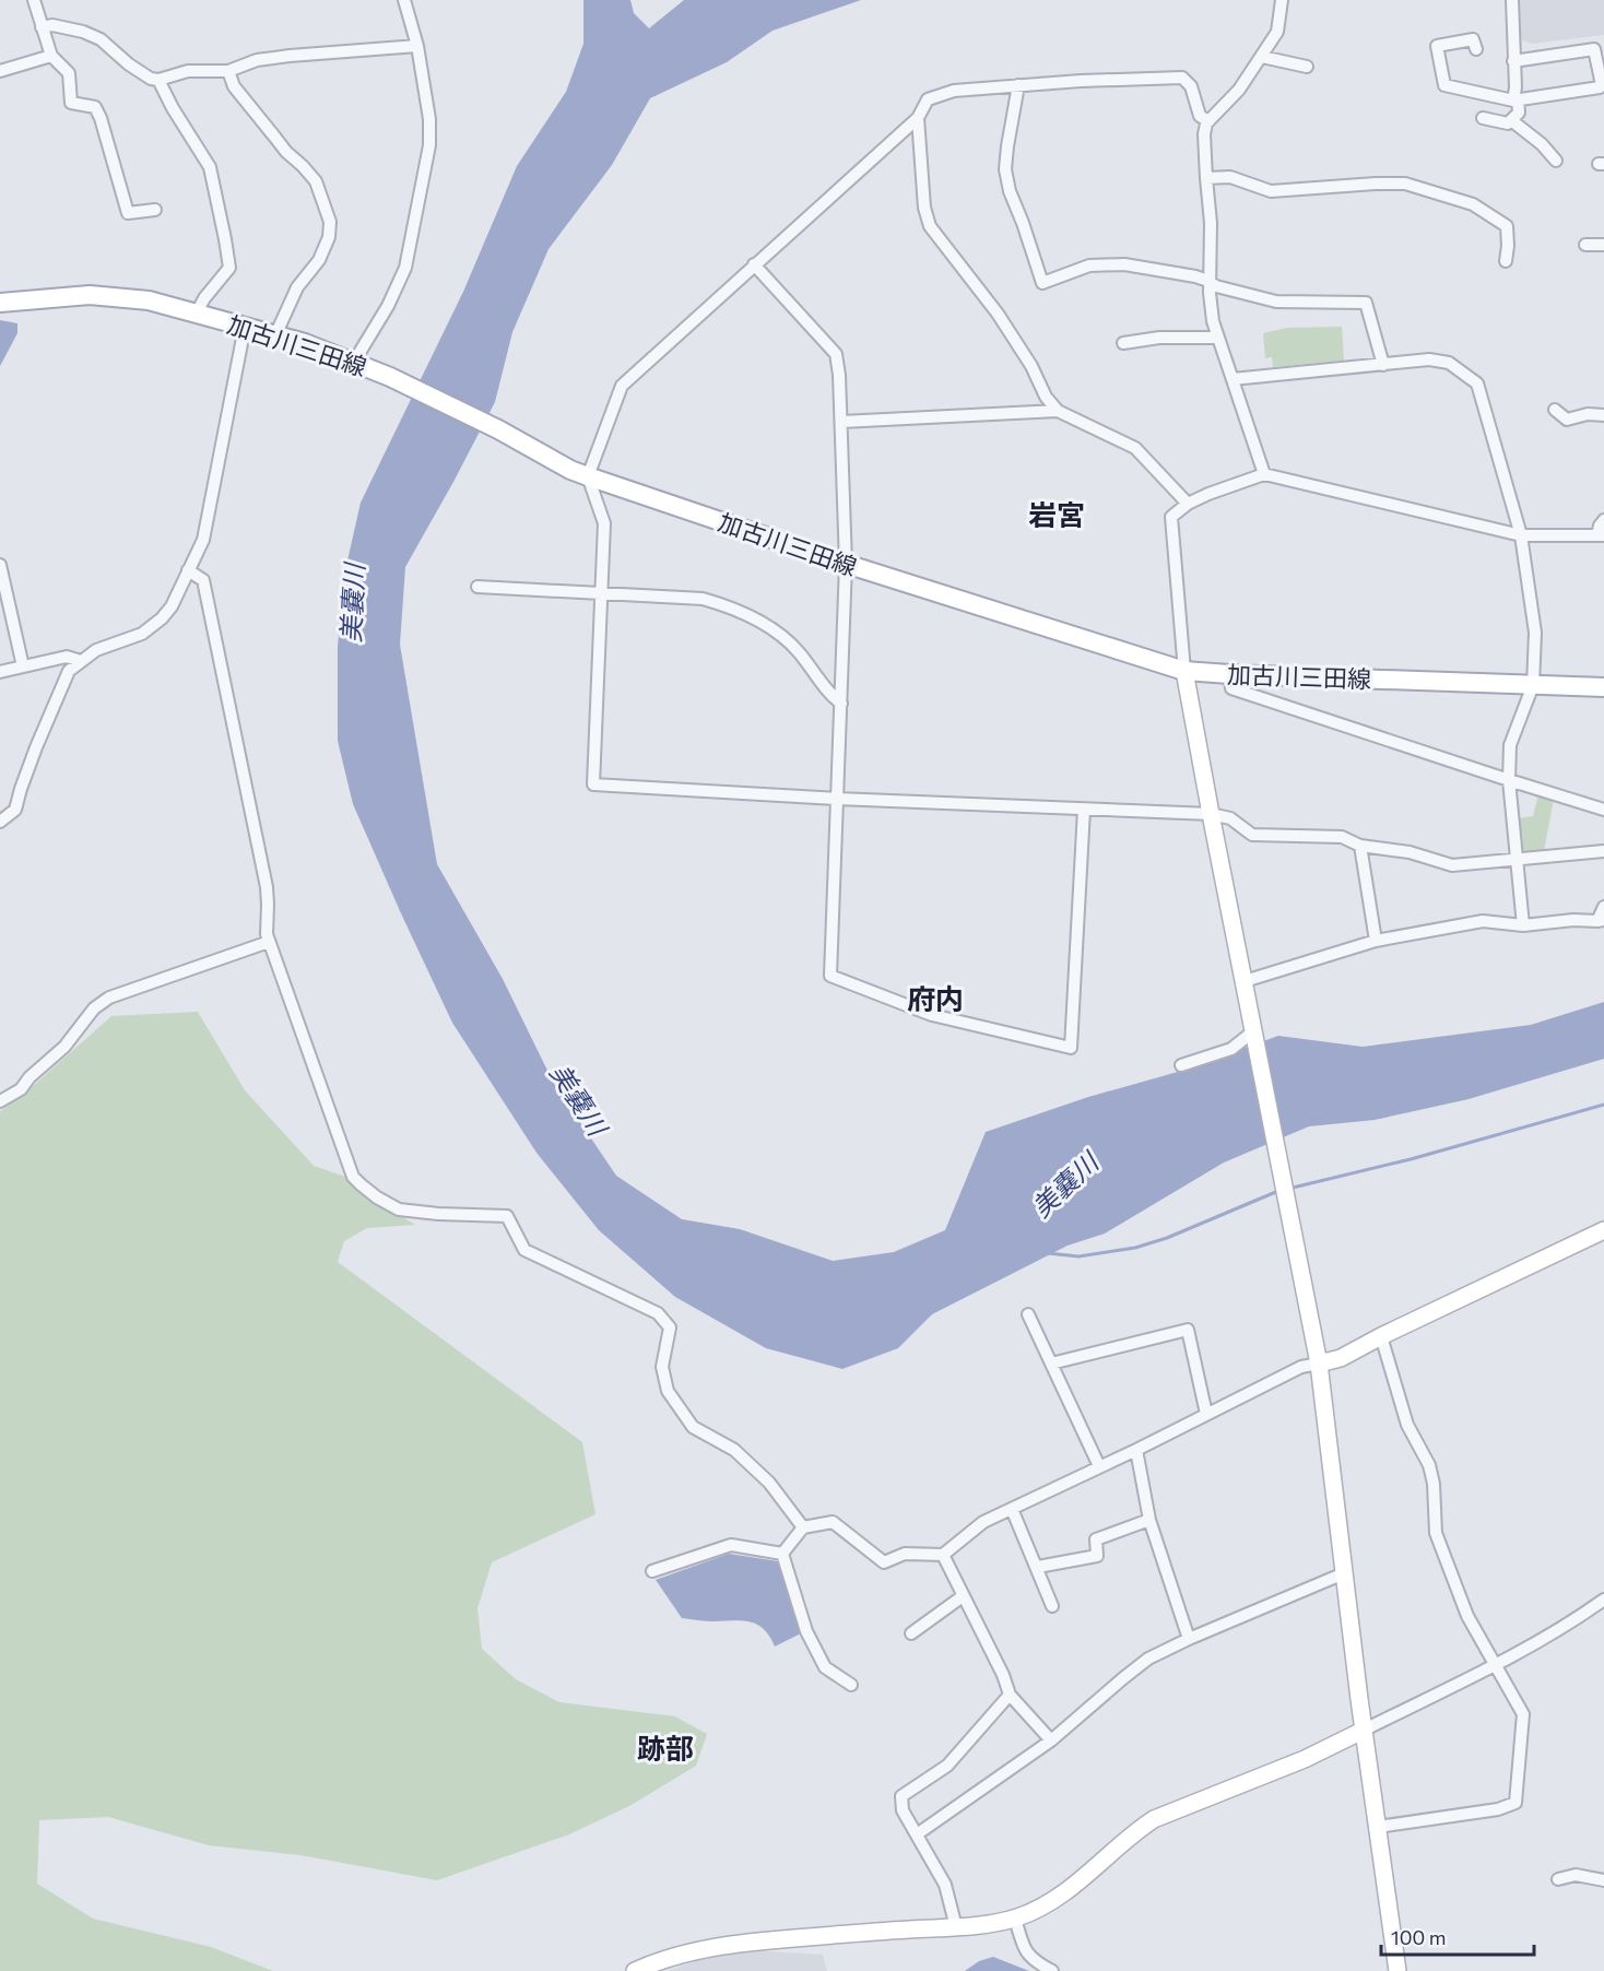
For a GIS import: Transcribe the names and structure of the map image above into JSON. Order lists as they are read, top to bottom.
{
  "streets": {
    "main road": ["加古川三田線"]
  },
  "districts": ["岩宮", "府内", "跡部"],
  "water": ["美嚢川"],
  "scale_bar": "100 m"
}
